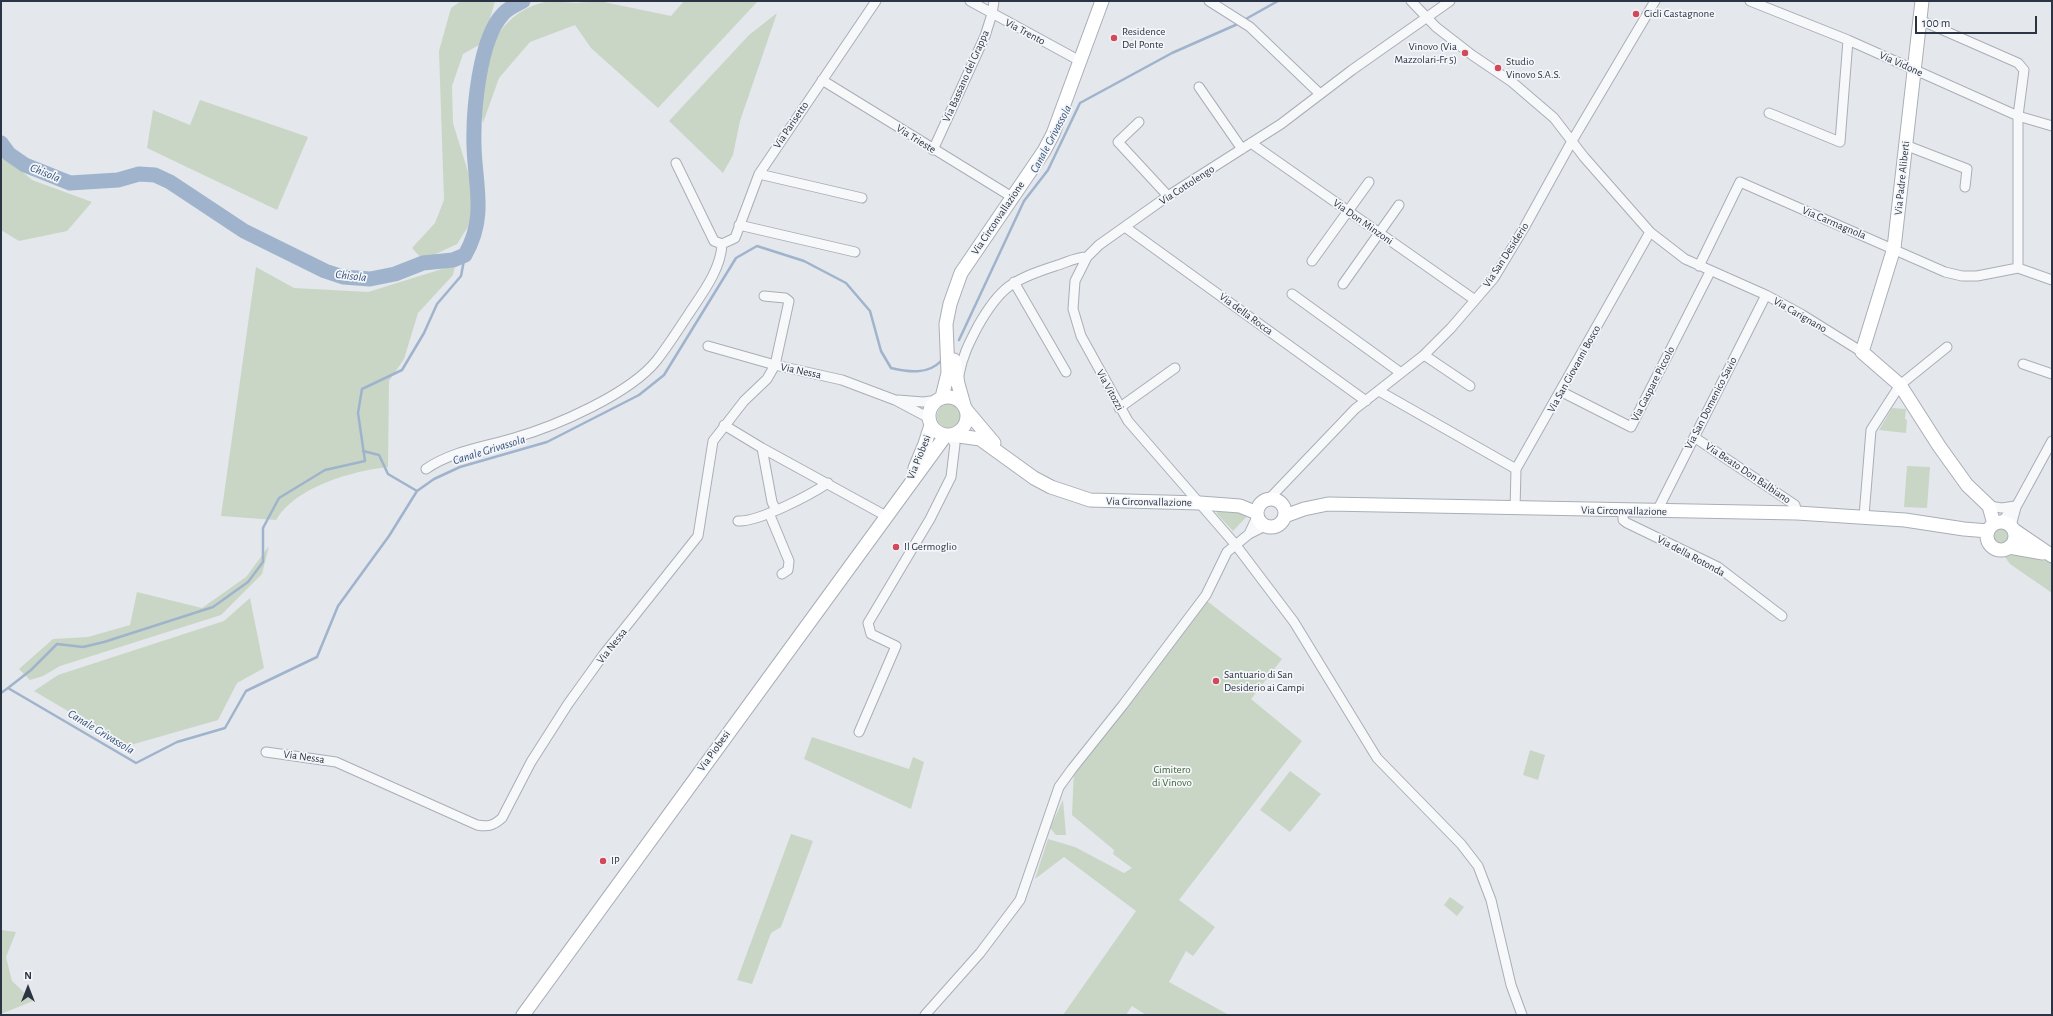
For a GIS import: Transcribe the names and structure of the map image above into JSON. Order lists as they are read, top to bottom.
{
  "streets": {
    "street": [
      "Via Trento",
      "Via Vidone",
      "Via Bassano del Grappa",
      "Via Parisetto",
      "Via Trieste",
      "Via Padre Aliberti",
      "Via Cottolengo",
      "Via Circonvallazione",
      "Via Don Minzoni",
      "Via Carmagnola",
      "Via San Desiderio",
      "Via della Rocca",
      "Via Carignano",
      "Via San Giovanni Bosco",
      "Via Nessa",
      "Via Gaspare Piccolo",
      "Via Vitozzi",
      "Via San Domenico Savio",
      "Via Piobesi",
      "Via Beato Don Balbiano",
      "Via della Rotonda"
    ]
  },
  "crossings": [
    ["Via Trento", "Via Bassano del Grappa"],
    ["Via Trento", "Via Circonvallazione"],
    ["Via Vidone", "Via Padre Aliberti"],
    ["Via Bassano del Grappa", "Via Trieste"],
    ["Via Parisetto", "Via Trieste"],
    ["Via Trieste", "Via Circonvallazione"],
    ["Via Padre Aliberti", "Via Carmagnola"],
    ["Via Padre Aliberti", "Via Carignano"],
    ["Via Cottolengo", "Via Don Minzoni"],
    ["Via Cottolengo", "Via della Rocca"],
    ["Via Cottolengo", "Via Carignano"],
    ["Via Cottolengo", "Via Vitozzi"],
    ["Via Circonvallazione", "Via San Desiderio"],
    ["Via Circonvallazione", "Via San Giovanni Bosco"],
    ["Via Circonvallazione", "Via Vitozzi"],
    ["Via Circonvallazione", "Via San Domenico Savio"],
    ["Via Circonvallazione", "Via Piobesi"],
    ["Via Circonvallazione", "Via Beato Don Balbiano"],
    ["Via Circonvallazione", "Via della Rotonda"],
    ["Via Don Minzoni", "Via San Desiderio"],
    ["Via Carmagnola", "Via Carignano"],
    ["Via San Desiderio", "Via della Rocca"],
    ["Via San Desiderio", "Via Carignano"],
    ["Via San Desiderio", "Via Vitozzi"],
    ["Via Carignano", "Via San Giovanni Bosco"],
    ["Via Carignano", "Via Gaspare Piccolo"],
    ["Via Carignano", "Via San Domenico Savio"],
    ["Via San Giovanni Bosco", "Via Gaspare Piccolo"],
    ["Via San Domenico Savio", "Via Beato Don Balbiano"]
  ],
  "water": ["Canale Grivassola", "Chisola"],
  "parks": ["Cimitero di Vinovo"],
  "places": [
    "Cicli Castagnone",
    "Residence Del Ponte",
    "Vinovo (Via Mazzolari-Fr 5)",
    "Studio Vinovo S.A.S.",
    "Il Germoglio",
    "Santuario di San Desiderio ai Campi",
    "IP"
  ],
  "scale_bar": "100 m",
  "north": "top"
}
